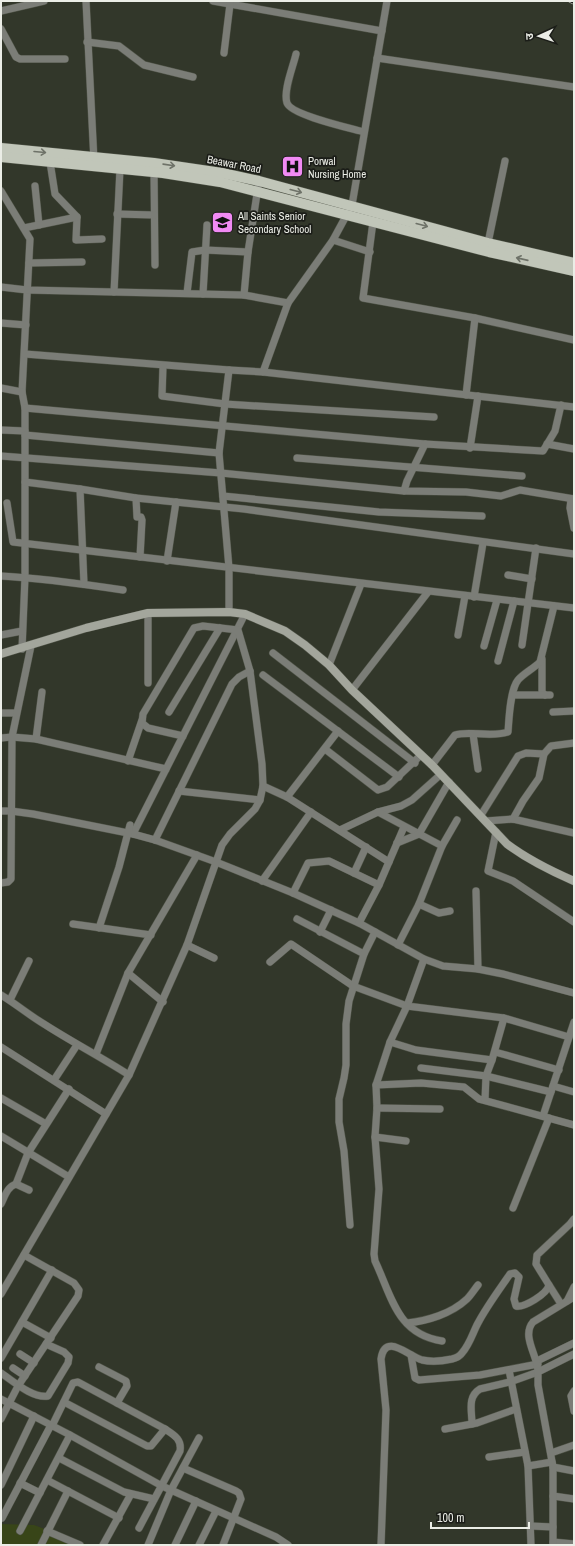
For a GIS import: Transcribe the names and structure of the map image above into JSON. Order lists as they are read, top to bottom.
{
  "streets": {
    "main road": ["Beawar Road"]
  },
  "places": {
    "hospital": ["Porwal Nursing Home"],
    "school or university": ["All Saints Senior Secondary School"]
  },
  "scale_bar": "100 m",
  "north": "left"
}
